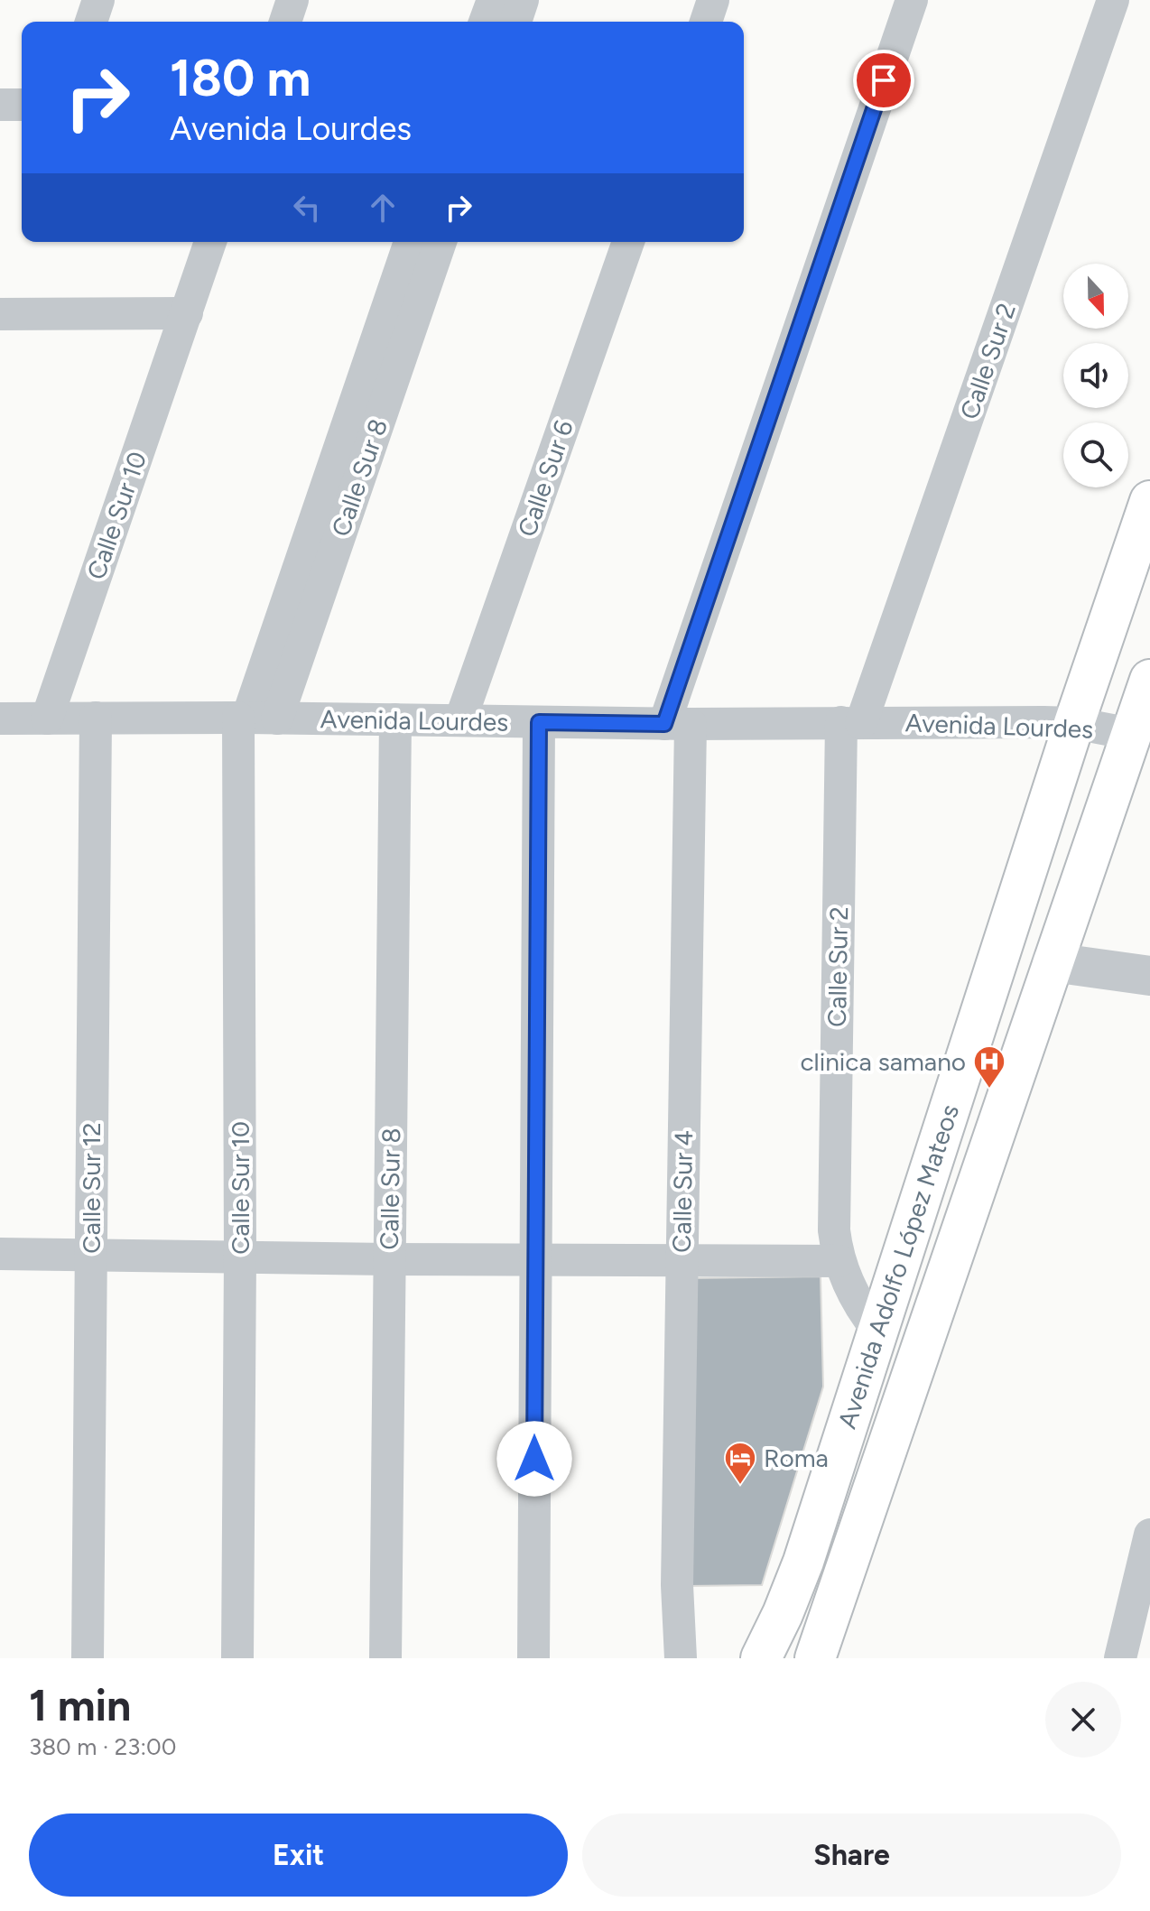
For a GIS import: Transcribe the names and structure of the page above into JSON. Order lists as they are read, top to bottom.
{
  "streets": {
    "main road": ["Avenida Adolfo López Mateos"],
    "street": [
      "Calle Sur 2",
      "Calle Sur 8",
      "Calle Sur 6",
      "Calle Sur 10",
      "Avenida Lourdes",
      "Calle Sur 12",
      "Calle Sur 4"
    ]
  },
  "crossings": [
    ["Calle Sur 2", "Avenida Lourdes"],
    ["Calle Sur 2", "Avenida Adolfo López Mateos"],
    ["Calle Sur 8", "Calle Sur 10"],
    ["Calle Sur 8", "Avenida Lourdes"],
    ["Calle Sur 6", "Avenida Lourdes"],
    ["Calle Sur 10", "Avenida Lourdes"],
    ["Avenida Lourdes", "Calle Sur 12"],
    ["Avenida Lourdes", "Calle Sur 4"],
    ["Avenida Lourdes", "Avenida Adolfo López Mateos"]
  ],
  "places": {
    "hospital": ["clinica samano"],
    "hotel": ["Roma"]
  },
  "north": "bottom",
  "page": {
    "turn": ["180 m", "Avenida Lourdes"],
    "heading": ["1 min", "380 m · 23:00"],
    "buttons": ["Exit", "Share"]
  }
}
